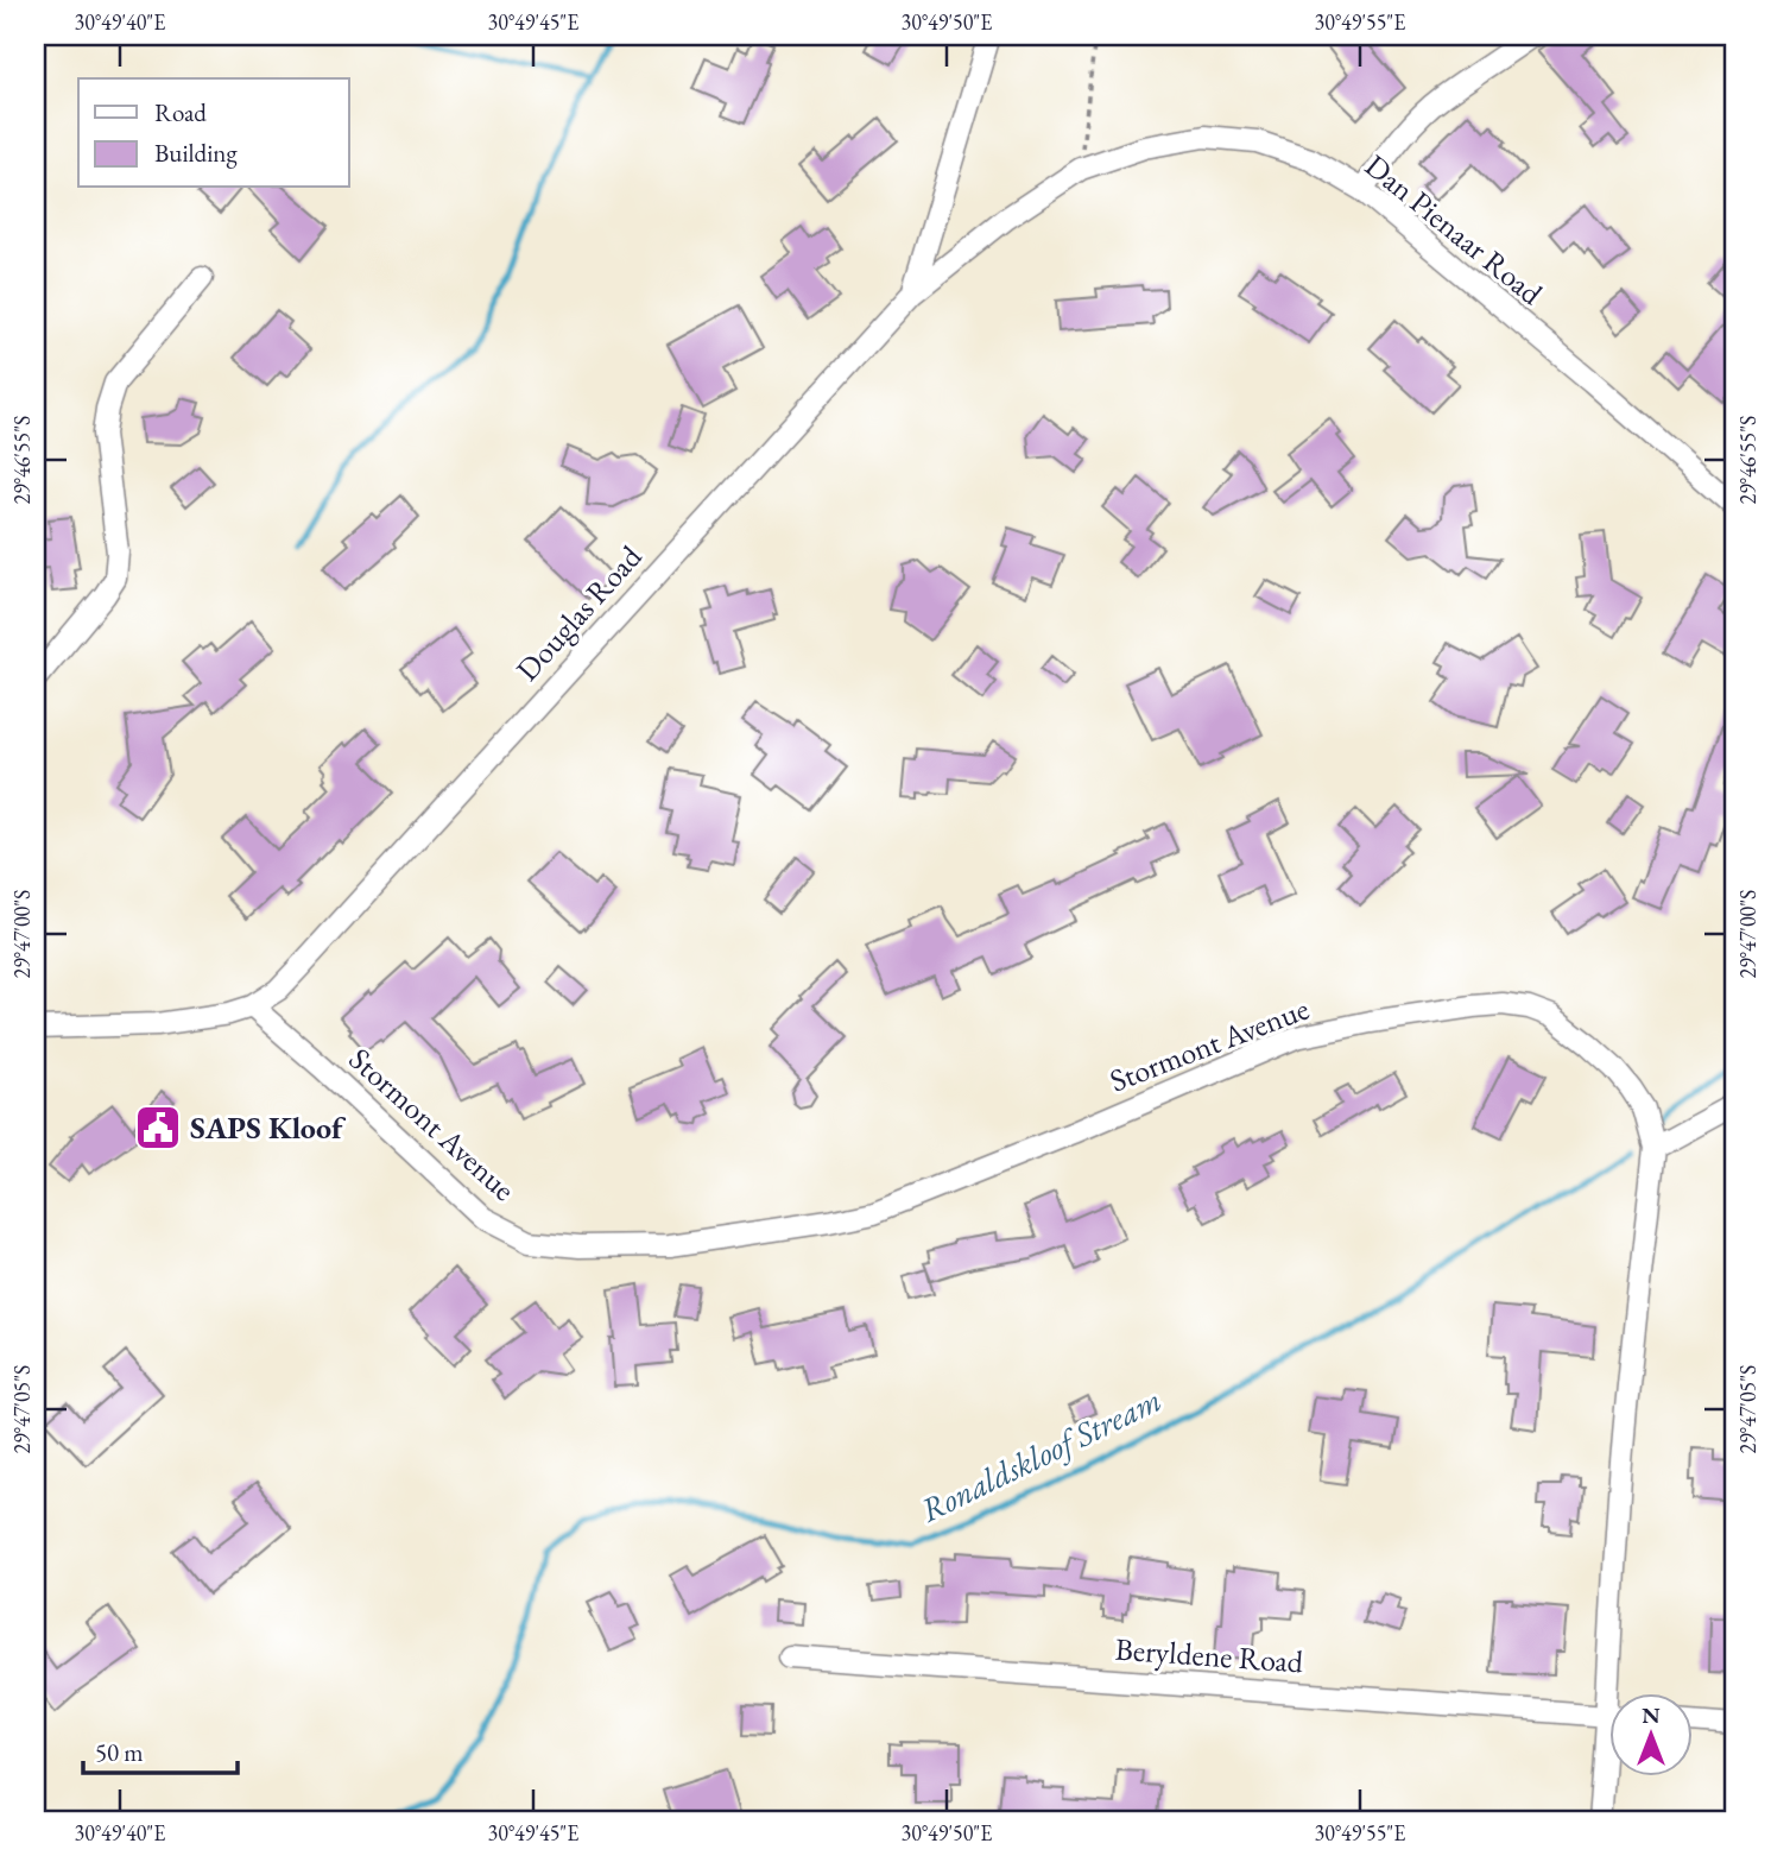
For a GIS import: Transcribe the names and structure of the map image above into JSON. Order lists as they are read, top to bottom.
{
  "streets": {
    "street": [
      "Dan Pienaar Road",
      "Douglas Road",
      "Stormont Avenue",
      "Beryldene Road"
    ]
  },
  "crossings": [
    ["Dan Pienaar Road", "Douglas Road"],
    ["Douglas Road", "Stormont Avenue"]
  ],
  "water": ["Ronaldskloof Stream"],
  "places": {
    "public building": ["SAPS Kloof"]
  },
  "legend": ["Road", "Building"],
  "scale_bar": "50 m",
  "north": "top",
  "coordinates": [
    "30°49'40\"E",
    "30°49'45\"E",
    "30°49'50\"E",
    "30°49'55\"E",
    "29°46'55\"S",
    "29°47'00\"S",
    "29°47'05\"S"
  ]
}
